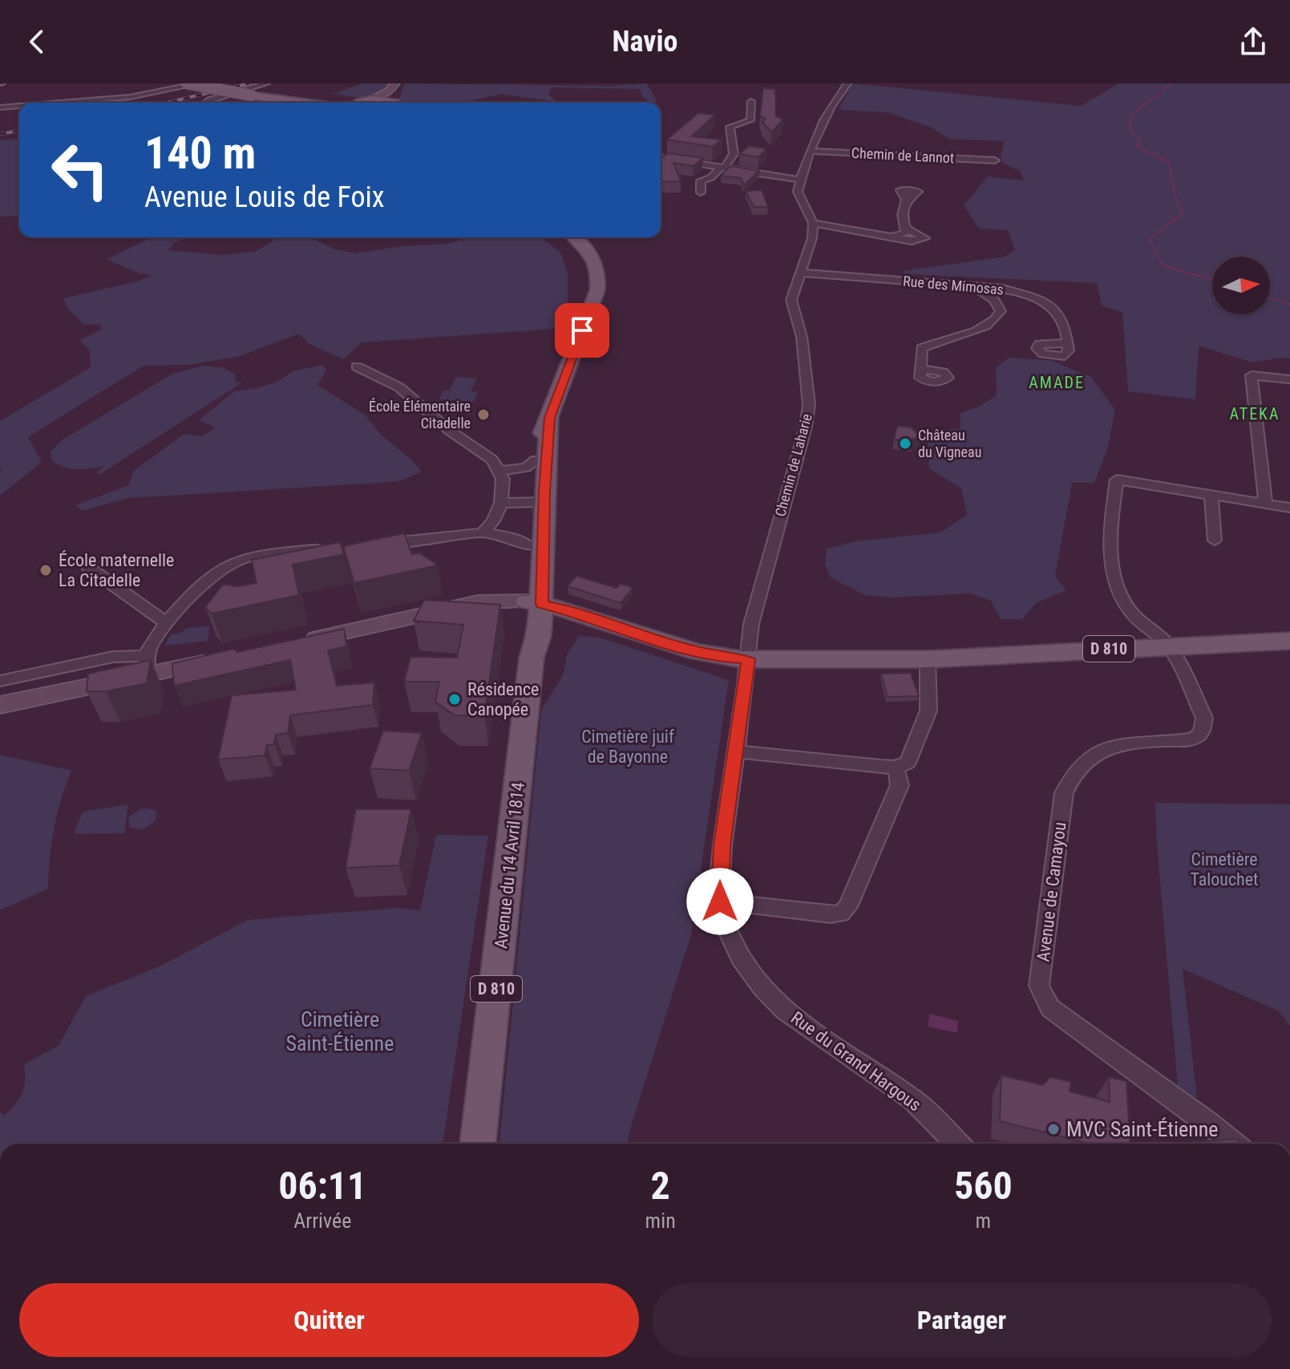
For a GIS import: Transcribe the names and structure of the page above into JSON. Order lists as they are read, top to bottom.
{
  "streets": {
    "main road": ["D 810", "Avenue du 14 Avril 1814"],
    "street": [
      "Chemin de Lannot",
      "Rue des Mimosas",
      "Chemin de Laharie",
      "Avenue de Camayou",
      "Rue du Grand Hargous"
    ]
  },
  "crossings": [
    ["Rue des Mimosas", "Chemin de Laharie"],
    ["Chemin de Laharie", "D 810"],
    ["Chemin de Laharie", "Rue du Grand Hargous"],
    ["D 810", "Avenue du 14 Avril 1814"],
    ["D 810", "Avenue de Camayou"],
    ["D 810", "Rue du Grand Hargous"]
  ],
  "districts": ["AMADE", "ATEKA"],
  "parks": ["Cimetière juif de Bayonne", "Cimetière Talouchet", "Cimetière Saint-Étienne"],
  "places": [
    "École Élémentaire Citadelle",
    "Château du Vigneau",
    "École maternelle La Citadelle",
    "Résidence Canopée",
    "MVC Saint-Étienne"
  ],
  "north": "right",
  "page": {
    "header": "Navio",
    "turn": ["140 m", "Avenue Louis de Foix"],
    "eta": [
      "06:11",
      "Arrivée",
      "2",
      "min",
      "560",
      "m"
    ],
    "buttons": ["Quitter", "Partager"]
  }
}
